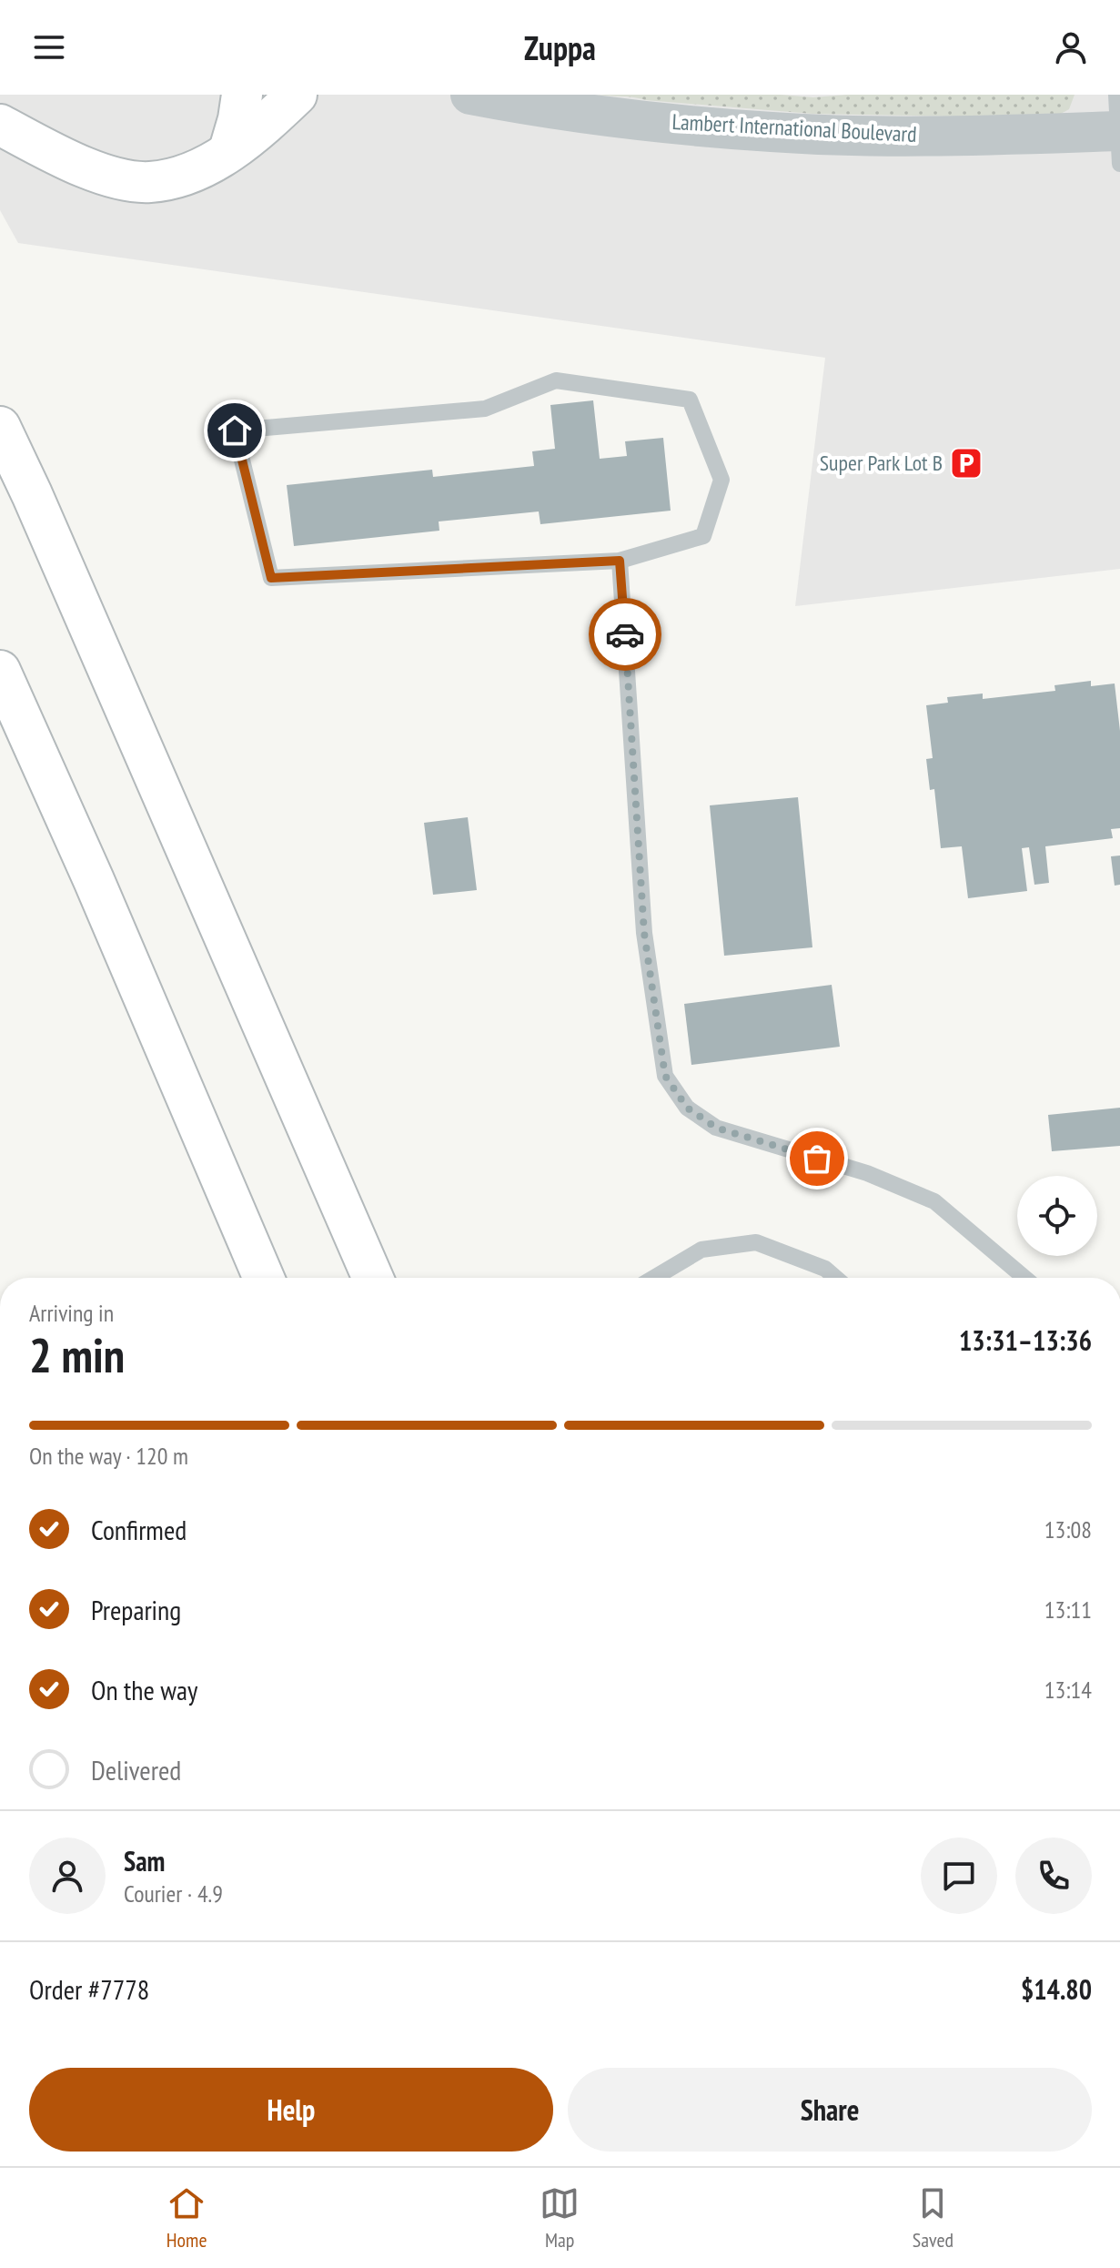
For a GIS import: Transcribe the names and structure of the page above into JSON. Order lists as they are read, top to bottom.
{
  "streets": {
    "street": ["Lambert International Boulevard"]
  },
  "places": {
    "parking": ["Super Park Lot B"]
  },
  "page": {
    "header": "Zuppa",
    "heading": ["2 min", "Arriving in", "13:31–13:36"],
    "panel": [
      "Sam",
      "Courier · 4.9",
      "Order #7778",
      "$14.80"
    ],
    "bar": "On the way · 120 m",
    "list": [
      ["Confirmed", "13:08"],
      ["Preparing", "13:11"],
      ["On the way", "13:14"],
      "Delivered"
    ],
    "buttons": ["Help", "Share"],
    "tabs": ["Home", "Map", "Saved"]
  }
}
